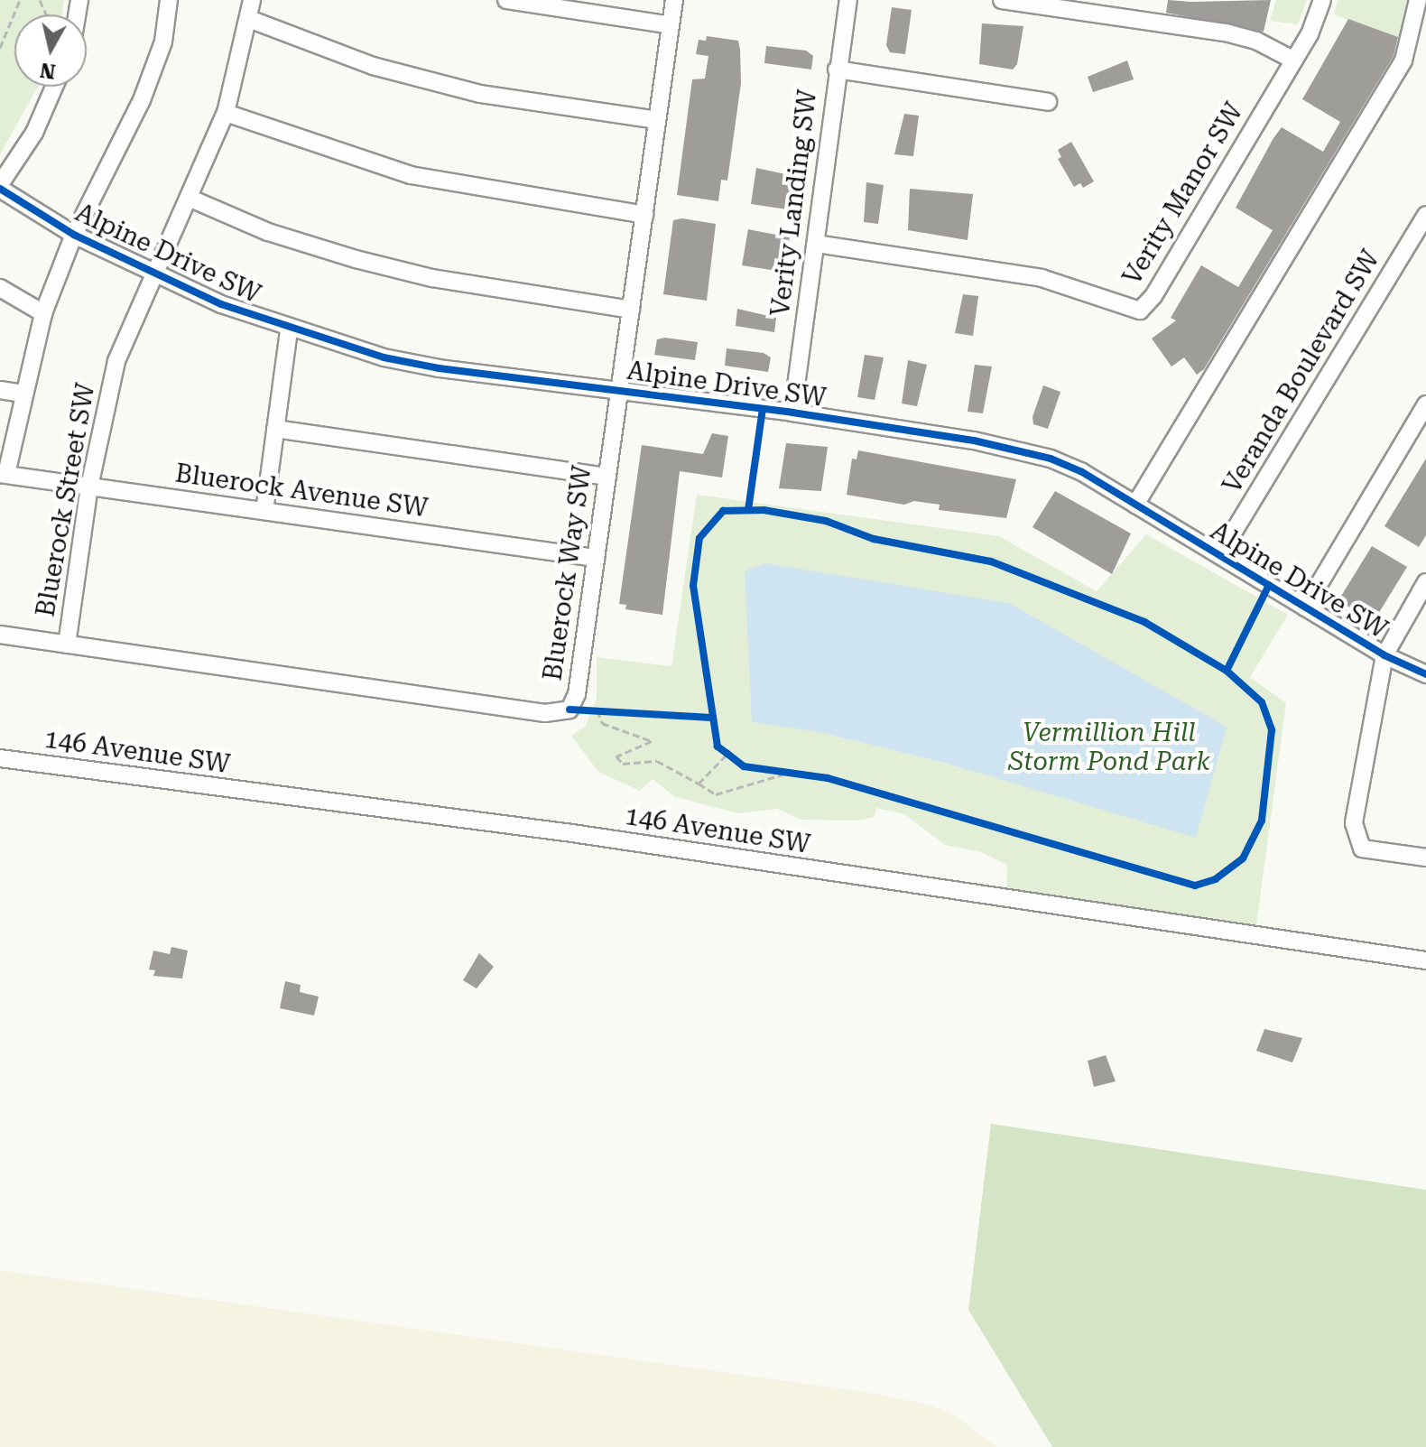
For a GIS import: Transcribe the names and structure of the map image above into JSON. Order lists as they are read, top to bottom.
{
  "streets": {
    "street": [
      "Verity Manor SW",
      "Verity Landing SW",
      "Alpine Drive SW",
      "Veranda Boulevard SW",
      "Bluerock Avenue SW",
      "Bluerock Street SW",
      "Bluerock Way SW",
      "146 Avenue SW"
    ]
  },
  "crossings": [
    ["Verity Manor SW", "Verity Landing SW"],
    ["Verity Landing SW", "Alpine Drive SW"],
    ["Alpine Drive SW", "Veranda Boulevard SW"],
    ["Alpine Drive SW", "Bluerock Street SW"],
    ["Alpine Drive SW", "Bluerock Way SW"],
    ["Bluerock Avenue SW", "Bluerock Street SW"],
    ["Bluerock Avenue SW", "Bluerock Way SW"],
    ["Bluerock Street SW", "Bluerock Way SW"]
  ],
  "parks": ["Vermillion Hill Storm Pond Park"],
  "north": "bottom"
}
